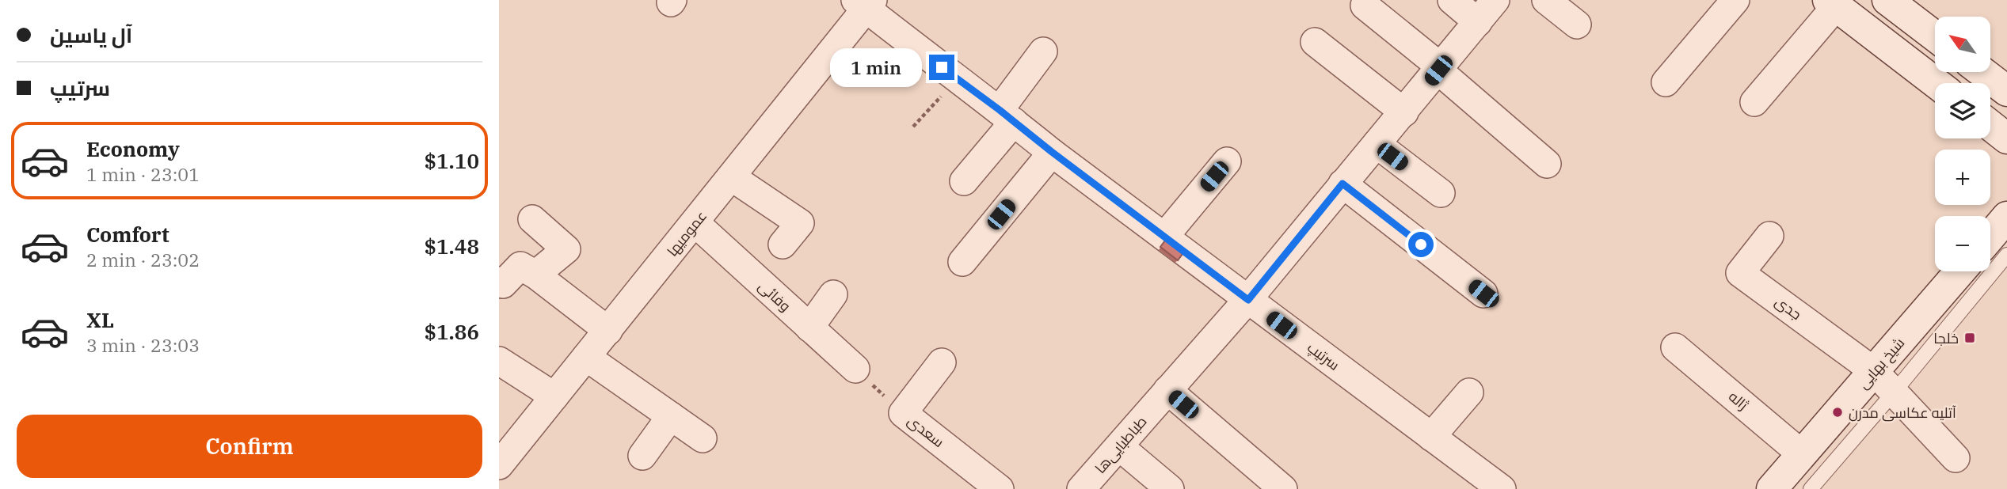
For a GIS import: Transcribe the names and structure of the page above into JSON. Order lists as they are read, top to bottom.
{
  "streets": {
    "main road": ["شیخ بهایی"],
    "street": [
      "عمومیها",
      "وفائی",
      "جدی",
      "سرتیپ",
      "ژاله",
      "سعدی",
      "طباطبایی‌ها"
    ]
  },
  "crossings": [
    ["عمومیها", "وفائی"],
    ["عمومیها", "سرتیپ"],
    ["جدی", "شیخ بهایی"],
    ["سرتیپ", "طباطبایی‌ها"],
    ["شیخ بهایی", "ژاله"]
  ],
  "places": {
    "transit": ["خلجا"],
    "other": ["آتلیه عکاسی مدرن"]
  },
  "north": "top left",
  "page": {
    "banner": ["آل یاسین", "سرتیپ"],
    "map_buttons": ["+", "−"],
    "bubble": "1 min",
    "list": [
      {
        "name": "Economy",
        "note": "1 min · 23:01",
        "value": "$1.10"
      },
      {
        "name": "Comfort",
        "note": "2 min · 23:02",
        "value": "$1.48"
      },
      {
        "name": "XL",
        "note": "3 min · 23:03",
        "value": "$1.86"
      }
    ],
    "buttons": "Confirm"
  }
}
